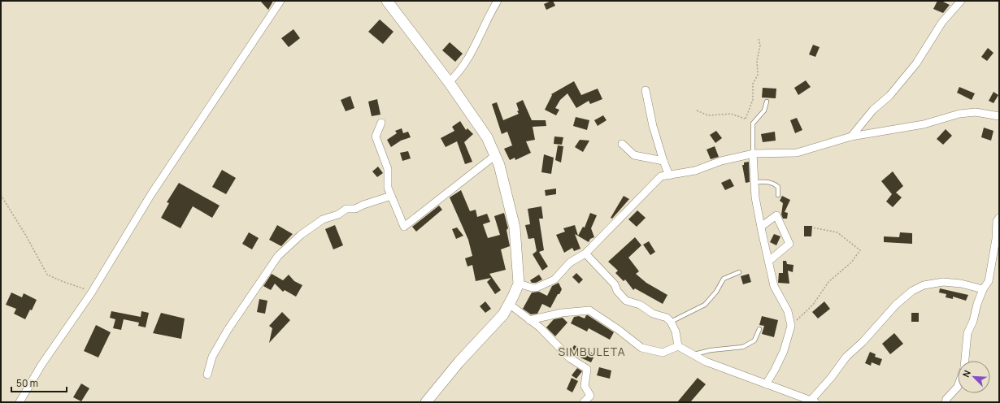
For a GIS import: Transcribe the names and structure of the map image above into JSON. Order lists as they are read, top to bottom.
{
  "districts": ["SIMBULETA"],
  "scale_bar": "50 m",
  "north": "top left"
}
